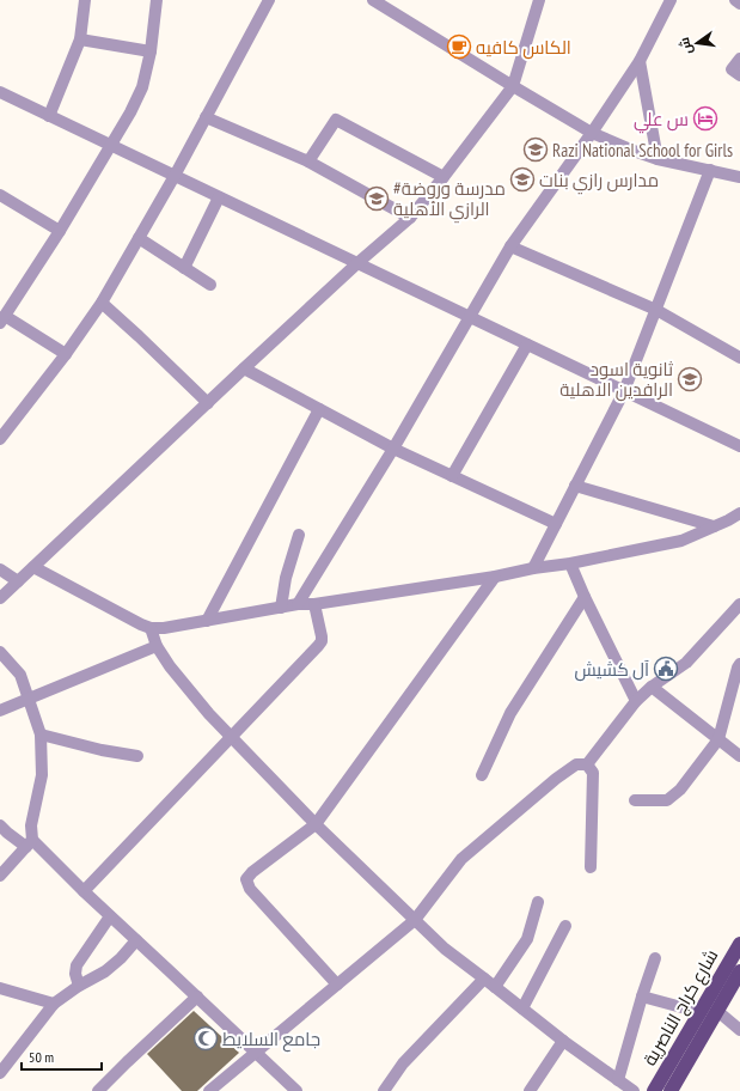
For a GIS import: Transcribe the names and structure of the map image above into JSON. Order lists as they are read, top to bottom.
{
  "streets": {
    "main road": ["شارع كراج الناصرية"]
  },
  "places": {
    "cafe": ["الكاس كافيه"],
    "hotel": ["س علي"],
    "school or university": [
      "Razi National School for Girls",
      "مدارس رازي بنات",
      "#مدرسة وروضة الرازي الأهلية",
      "ثانوية اسود الرافدين الاهلية"
    ],
    "public building": ["آل كشيش"],
    "mosque": ["جامع السلايط"]
  },
  "scale_bar": "50 m",
  "north": "left"
}
